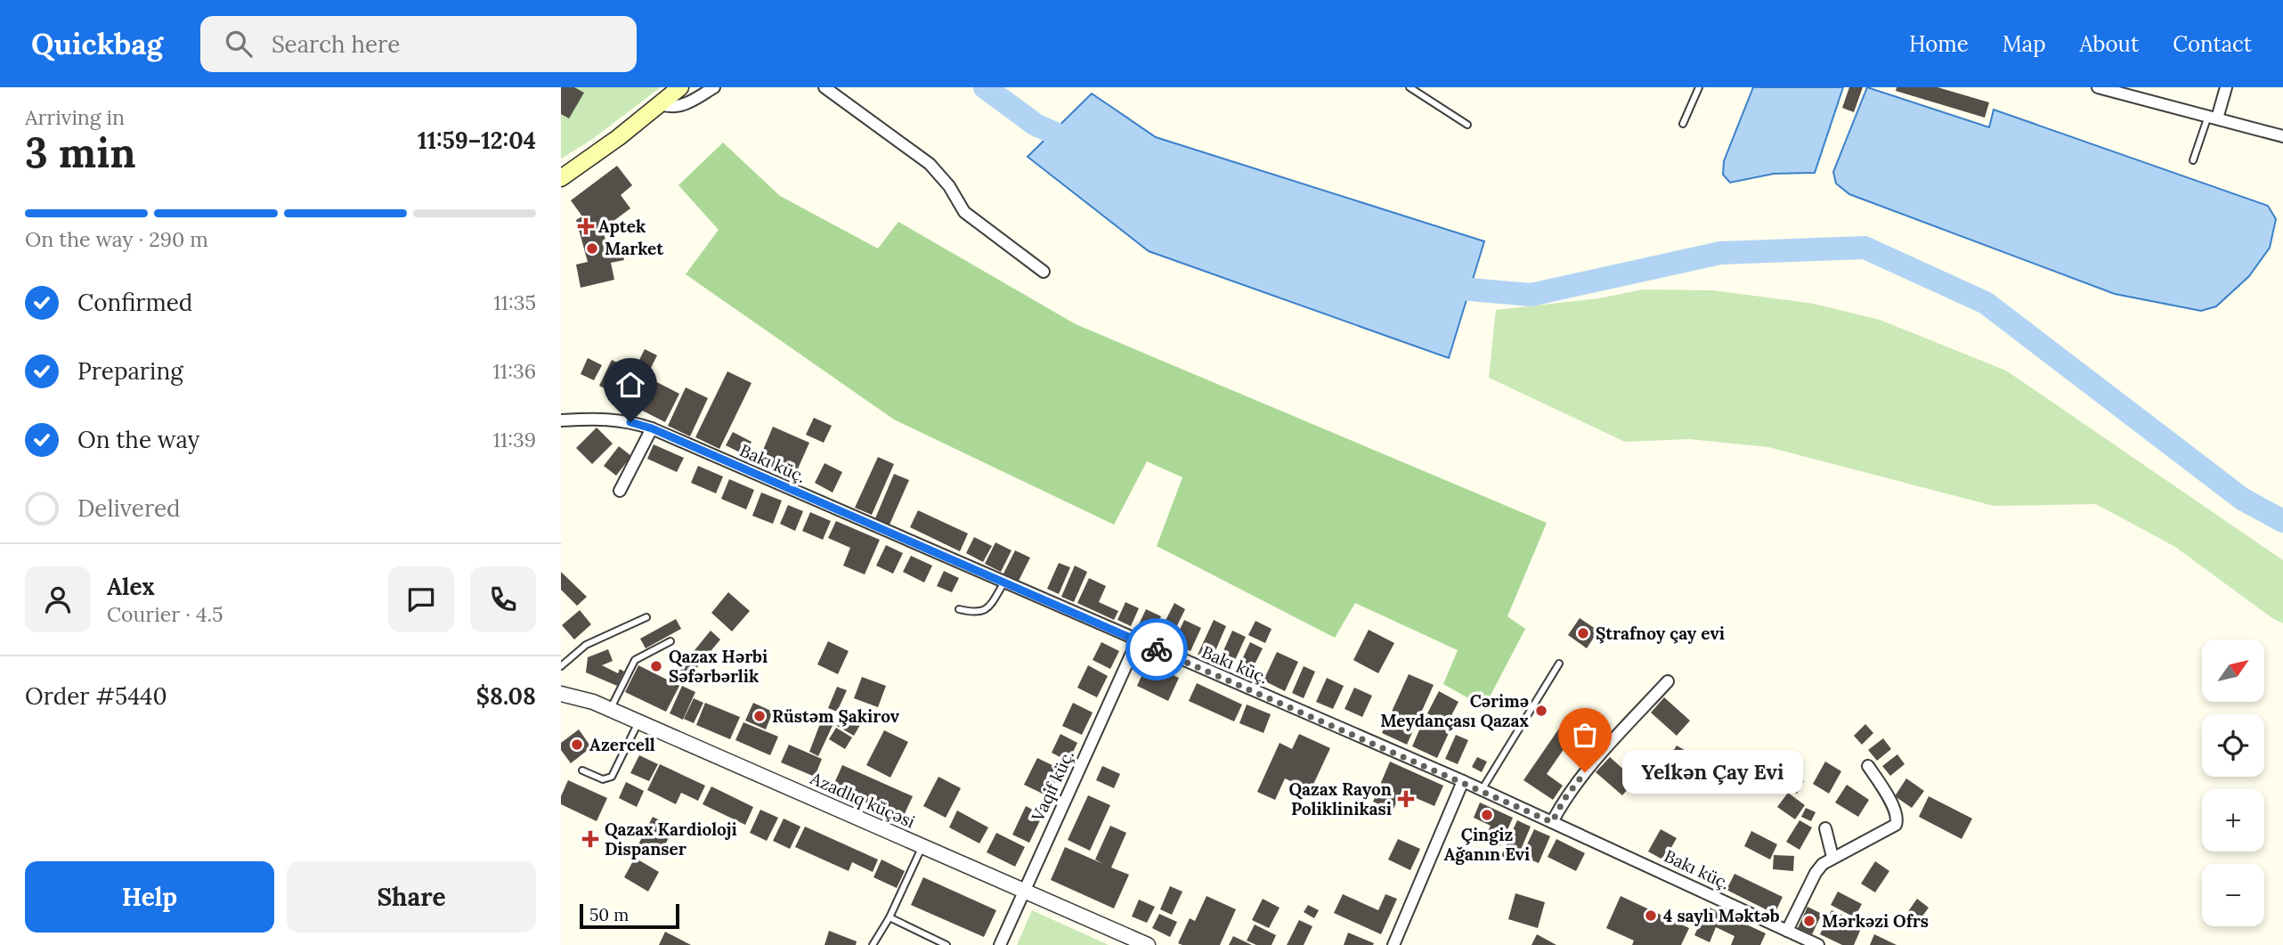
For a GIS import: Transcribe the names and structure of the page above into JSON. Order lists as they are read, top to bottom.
{
  "streets": {
    "street": ["Bakı küç.", "Vaqif küç.", "Azadlıq küçəsi"]
  },
  "crossings": [
    ["Bakı küç.", "Vaqif küç."],
    ["Vaqif küç.", "Azadlıq küçəsi"]
  ],
  "places": {
    "health": ["Aptek", "Qazax Rayon Poliklinikasi", "Qazax Kardioloji Dispanser"],
    "other": [
      "Market",
      "Ştrafnoy çay evi",
      "Qazax Hərbi Səfərbərlik",
      "Cərimə Meydançası Qazax",
      "Rüstəm Şakirov",
      "Azercell",
      "Yelkən Çay Evi",
      "Çingiz Ağanın Evi",
      "4 saylı Məktəb",
      "Mərkəzi Ofrs"
    ]
  },
  "scale_bar": "50 m",
  "north": "top right",
  "page": {
    "header": "Quickbag",
    "search": "Search here",
    "nav": [
      "Home",
      "Map",
      "About",
      "Contact"
    ],
    "heading": ["3 min", "Arriving in", "11:59–12:04"],
    "panel": [
      "Alex",
      "Courier · 4.5",
      "Order #5440",
      "$8.08"
    ],
    "bar": "On the way · 290 m",
    "list": [
      ["Confirmed", "11:35"],
      ["Preparing", "11:36"],
      ["On the way", "11:39"],
      "Delivered"
    ],
    "map_buttons": ["+", "−"],
    "bubble": "Yelkən Çay Evi",
    "buttons": ["Help", "Share"],
    "scale": "50 m"
  }
}
